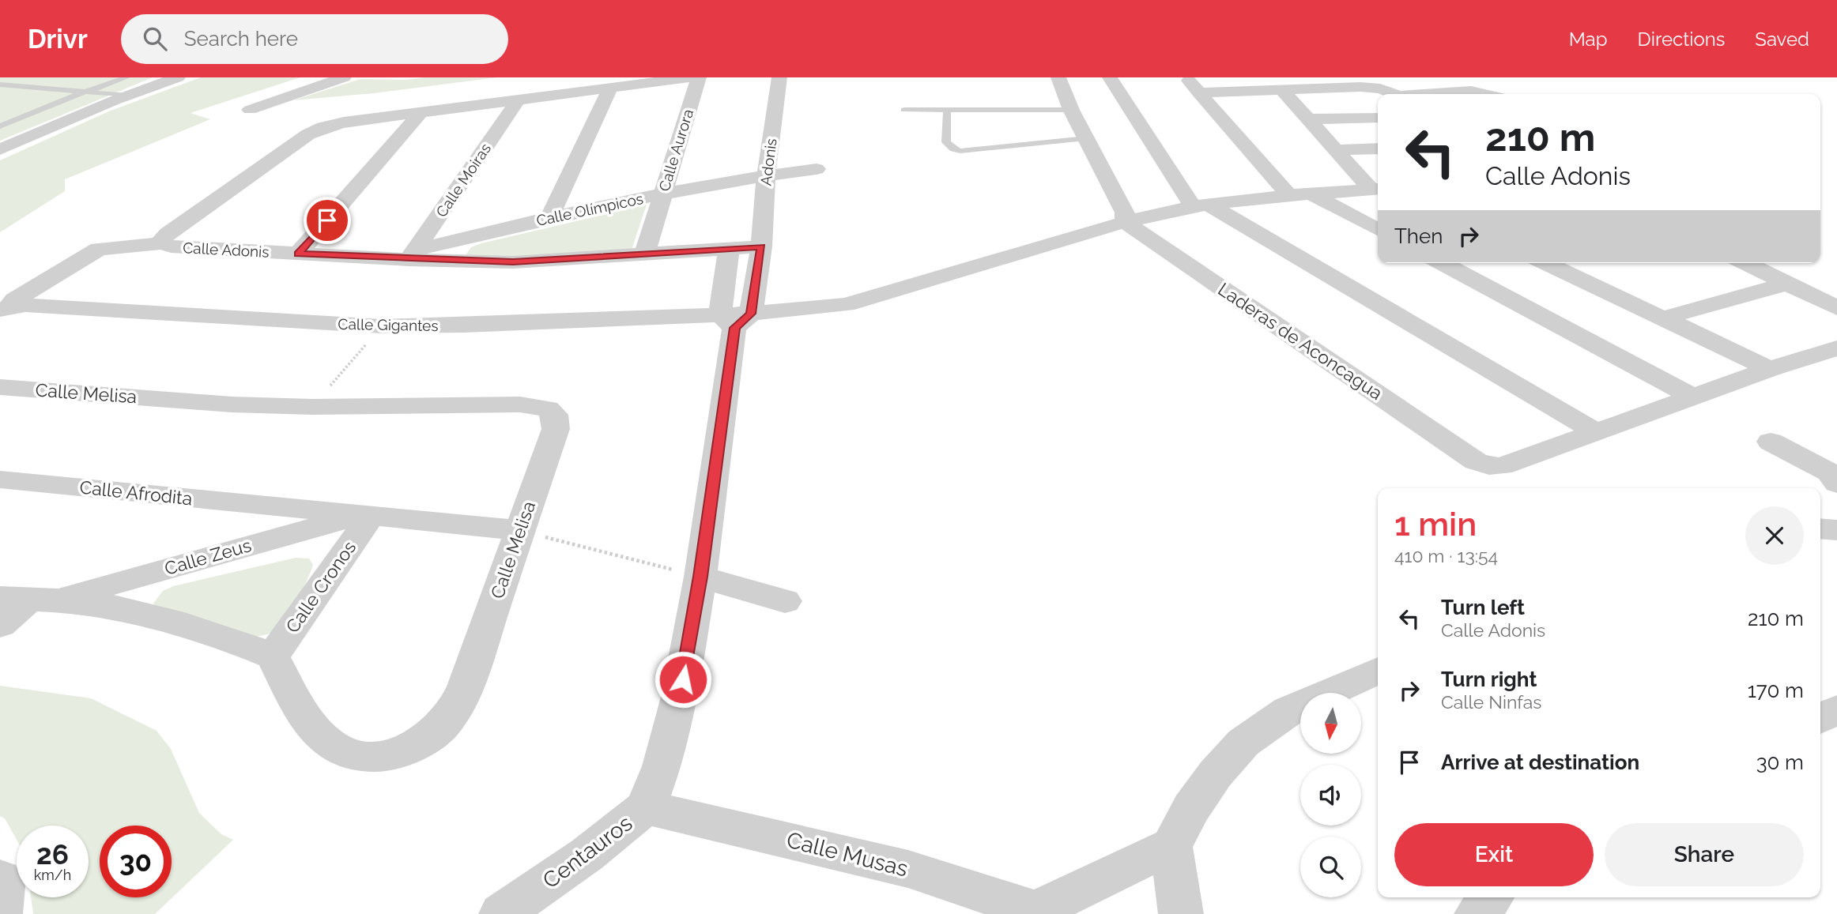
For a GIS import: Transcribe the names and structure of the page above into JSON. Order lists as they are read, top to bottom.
{
  "streets": {
    "street": [
      "Calle Aurora",
      "Adonis",
      "Calle Moiras",
      "Calle Olímpicos",
      "Calle Adonis",
      "Calle Gigantes",
      "Laderas de Aconcagua",
      "Calle Melisa",
      "Calle Afrodita",
      "Calle Zeus",
      "Calle Cronos",
      "Centauros",
      "Calle Musas"
    ]
  },
  "crossings": [
    ["Calle Aurora", "Calle Olímpicos"],
    ["Calle Aurora", "Calle Adonis"],
    ["Adonis", "Calle Olímpicos"],
    ["Adonis", "Calle Adonis"],
    ["Adonis", "Calle Gigantes"],
    ["Calle Moiras", "Calle Olímpicos"],
    ["Calle Moiras", "Calle Adonis"],
    ["Calle Olímpicos", "Calle Adonis"],
    ["Calle Gigantes", "Laderas de Aconcagua"],
    ["Calle Melisa", "Calle Afrodita"],
    ["Calle Melisa", "Calle Cronos"],
    ["Calle Afrodita", "Calle Zeus"],
    ["Calle Afrodita", "Calle Cronos"],
    ["Calle Zeus", "Calle Cronos"],
    ["Centauros", "Calle Musas"]
  ],
  "north": "bottom",
  "page": {
    "header": "Drivr",
    "search": "Search here",
    "nav": ["Map", "Directions", "Saved"],
    "turn": ["210 m", "Calle Adonis"],
    "then": "Then",
    "heading": ["1 min", "410 m · 13:54"],
    "list": [
      {
        "name": "Turn left",
        "note": "Calle Adonis",
        "value": "210 m"
      },
      {
        "name": "Turn right",
        "note": "Calle Ninfas",
        "value": "170 m"
      },
      {
        "name": "Arrive at destination",
        "value": "30 m"
      }
    ],
    "buttons": ["Exit", "Share"],
    "speed": "26 km/h",
    "limit": "30"
  }
}
